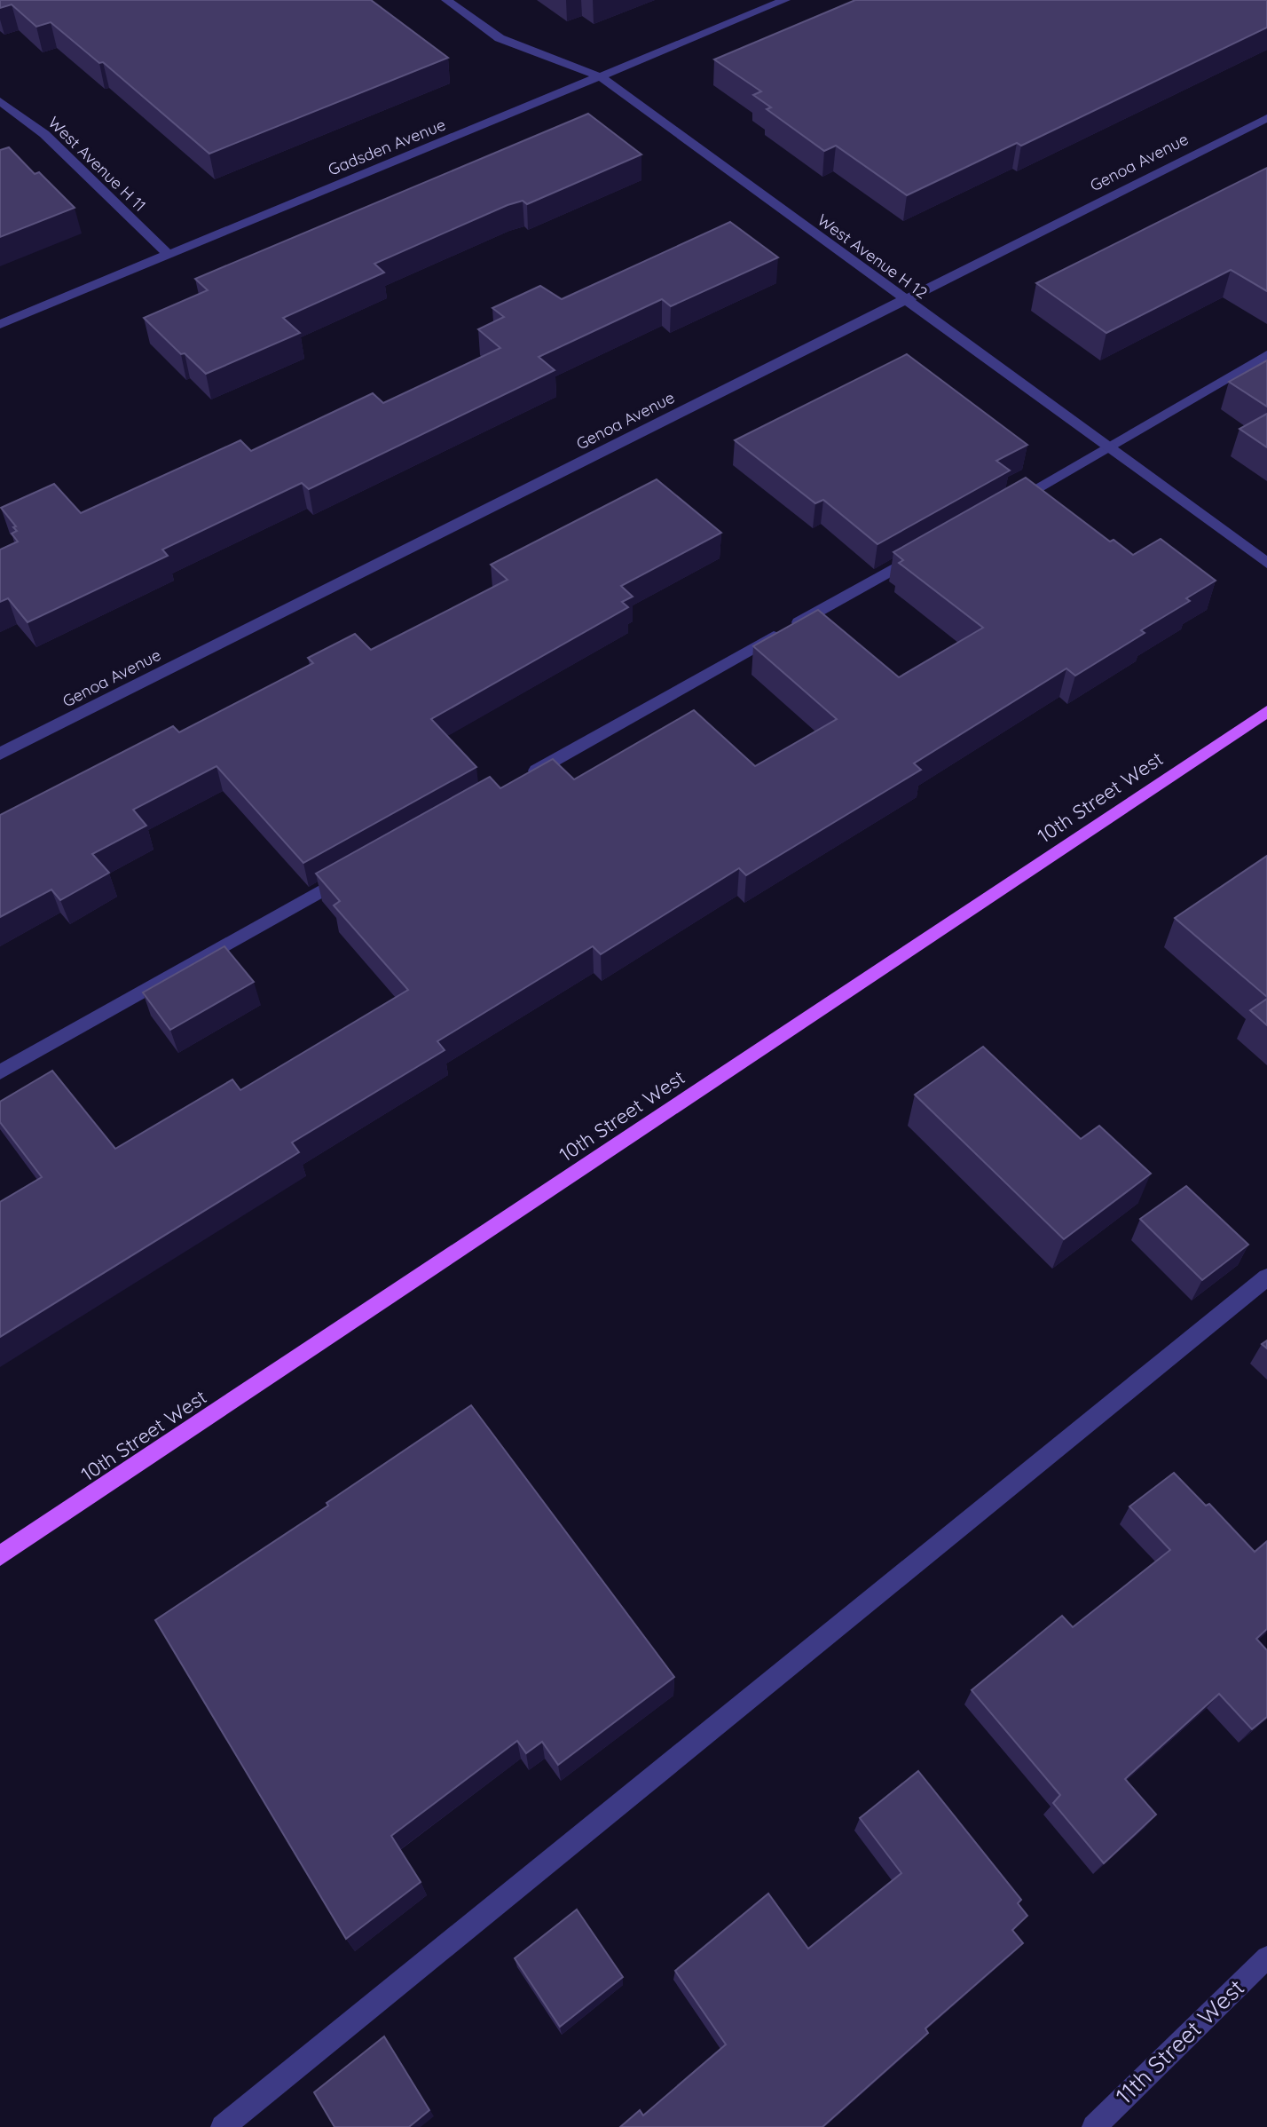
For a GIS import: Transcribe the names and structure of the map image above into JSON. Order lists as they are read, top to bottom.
{
  "streets": {
    "main road": ["10th Street West"],
    "street": [
      "Gadsden Avenue",
      "Genoa Avenue",
      "West Avenue H 11",
      "West Avenue H 12",
      "11th Street West"
    ]
  },
  "crossings": [
    ["Gadsden Avenue", "West Avenue H 11"],
    ["Gadsden Avenue", "West Avenue H 12"],
    ["Genoa Avenue", "West Avenue H 12"]
  ]
}
